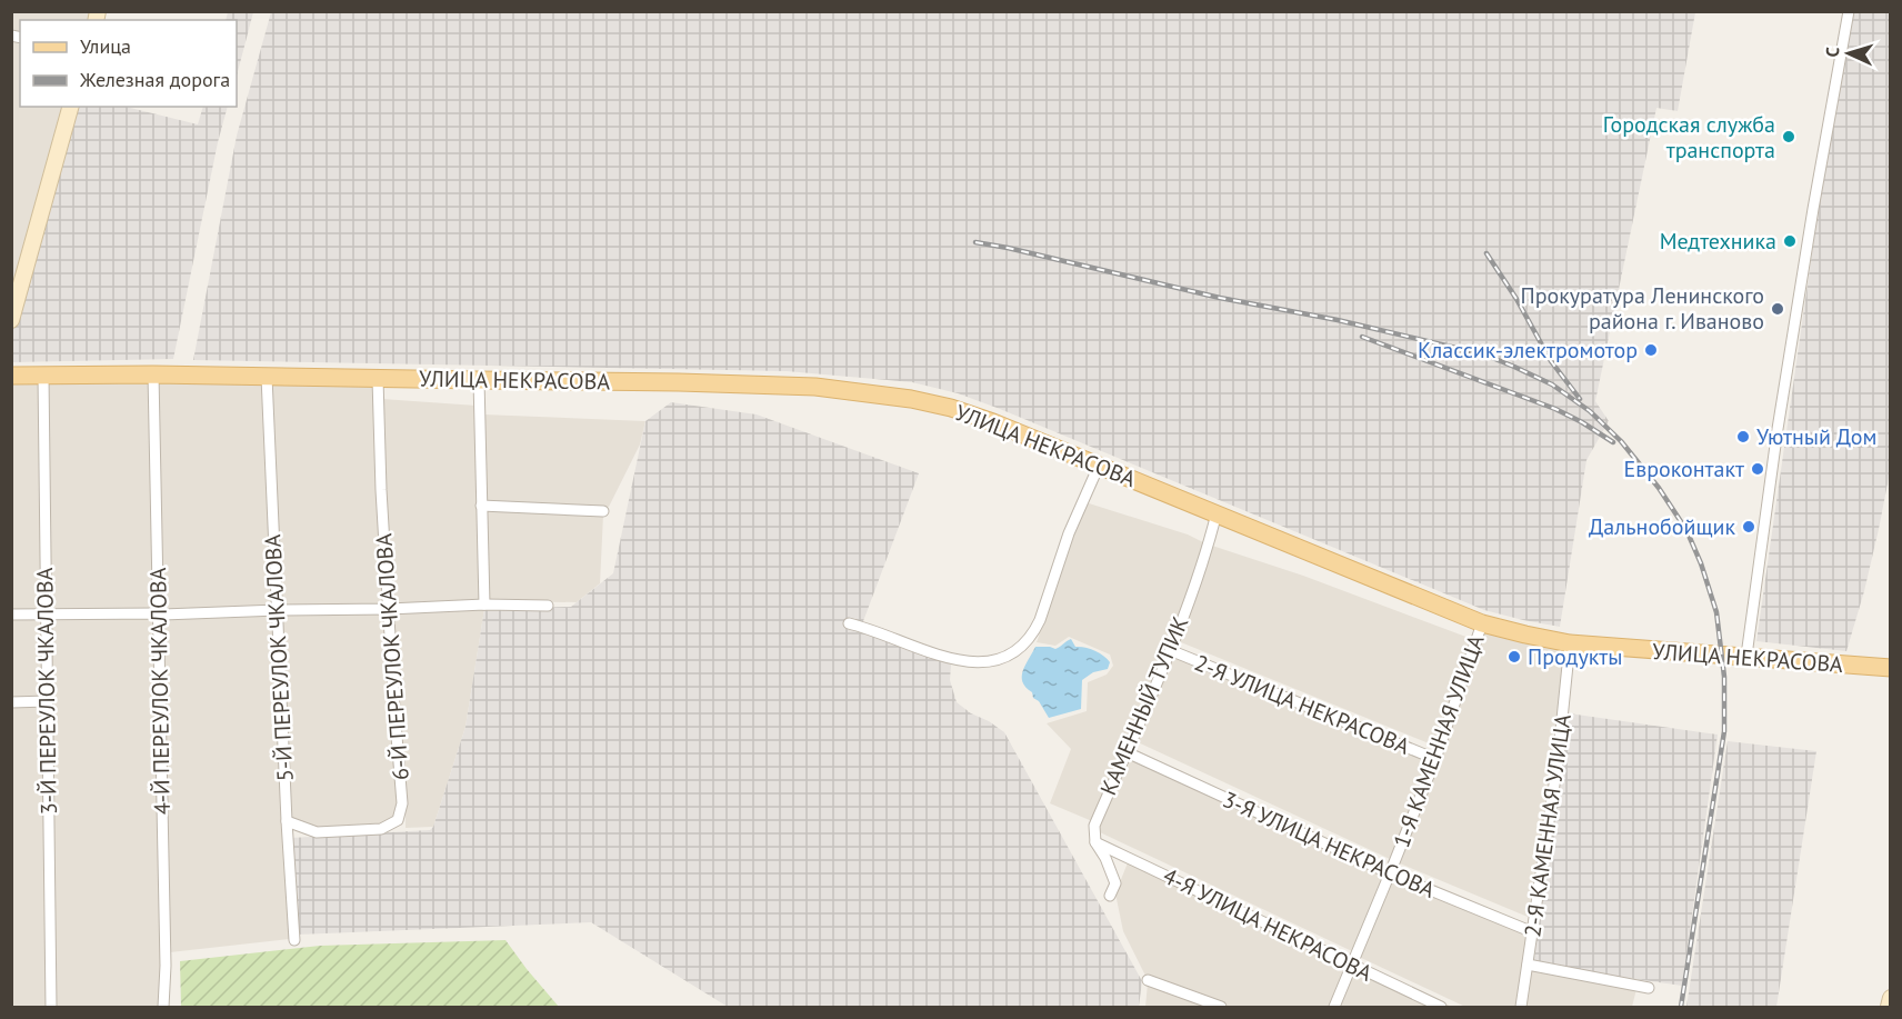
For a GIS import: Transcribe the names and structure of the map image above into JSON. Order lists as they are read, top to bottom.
{
  "streets": {
    "main road": ["УЛИЦА НЕКРАСОВА"],
    "street": [
      "6-Й ПЕРЕУЛОК ЧКАЛОВА",
      "5-Й ПЕРЕУЛОК ЧКАЛОВА",
      "3-Й ПЕРЕУЛОК ЧКАЛОВА",
      "4-Й ПЕРЕУЛОК ЧКАЛОВА",
      "2-Я УЛИЦА НЕКРАСОВА",
      "КАМЕННЫЙ ТУПИК",
      "1-Я КАМЕННАЯ УЛИЦА",
      "2-Я КАМЕННАЯ УЛИЦА",
      "3-Я УЛИЦА НЕКРАСОВА",
      "4-Я УЛИЦА НЕКРАСОВА"
    ]
  },
  "crossings": [
    ["УЛИЦА НЕКРАСОВА", "6-Й ПЕРЕУЛОК ЧКАЛОВА"],
    ["УЛИЦА НЕКРАСОВА", "5-Й ПЕРЕУЛОК ЧКАЛОВА"],
    ["УЛИЦА НЕКРАСОВА", "3-Й ПЕРЕУЛОК ЧКАЛОВА"],
    ["УЛИЦА НЕКРАСОВА", "4-Й ПЕРЕУЛОК ЧКАЛОВА"],
    ["УЛИЦА НЕКРАСОВА", "КАМЕННЫЙ ТУПИК"],
    ["УЛИЦА НЕКРАСОВА", "1-Я КАМЕННАЯ УЛИЦА"],
    ["УЛИЦА НЕКРАСОВА", "2-Я КАМЕННАЯ УЛИЦА"],
    ["6-Й ПЕРЕУЛОК ЧКАЛОВА", "5-Й ПЕРЕУЛОК ЧКАЛОВА"],
    ["2-Я УЛИЦА НЕКРАСОВА", "КАМЕННЫЙ ТУПИК"],
    ["2-Я УЛИЦА НЕКРАСОВА", "1-Я КАМЕННАЯ УЛИЦА"],
    ["КАМЕННЫЙ ТУПИК", "3-Я УЛИЦА НЕКРАСОВА"],
    ["КАМЕННЫЙ ТУПИК", "4-Я УЛИЦА НЕКРАСОВА"],
    ["1-Я КАМЕННАЯ УЛИЦА", "3-Я УЛИЦА НЕКРАСОВА"],
    ["1-Я КАМЕННАЯ УЛИЦА", "4-Я УЛИЦА НЕКРАСОВА"],
    ["2-Я КАМЕННАЯ УЛИЦА", "3-Я УЛИЦА НЕКРАСОВА"]
  ],
  "places": [
    "Городская служба транспорта",
    "Медтехника",
    "Прокуратура Ленинского района г. Иваново",
    "Классик-электромотор",
    "Уютный Дом",
    "Евроконтакт",
    "Дальнобойщик",
    "Продукты"
  ],
  "legend": ["Улица", "Железная дорога"],
  "north": "left"
}
